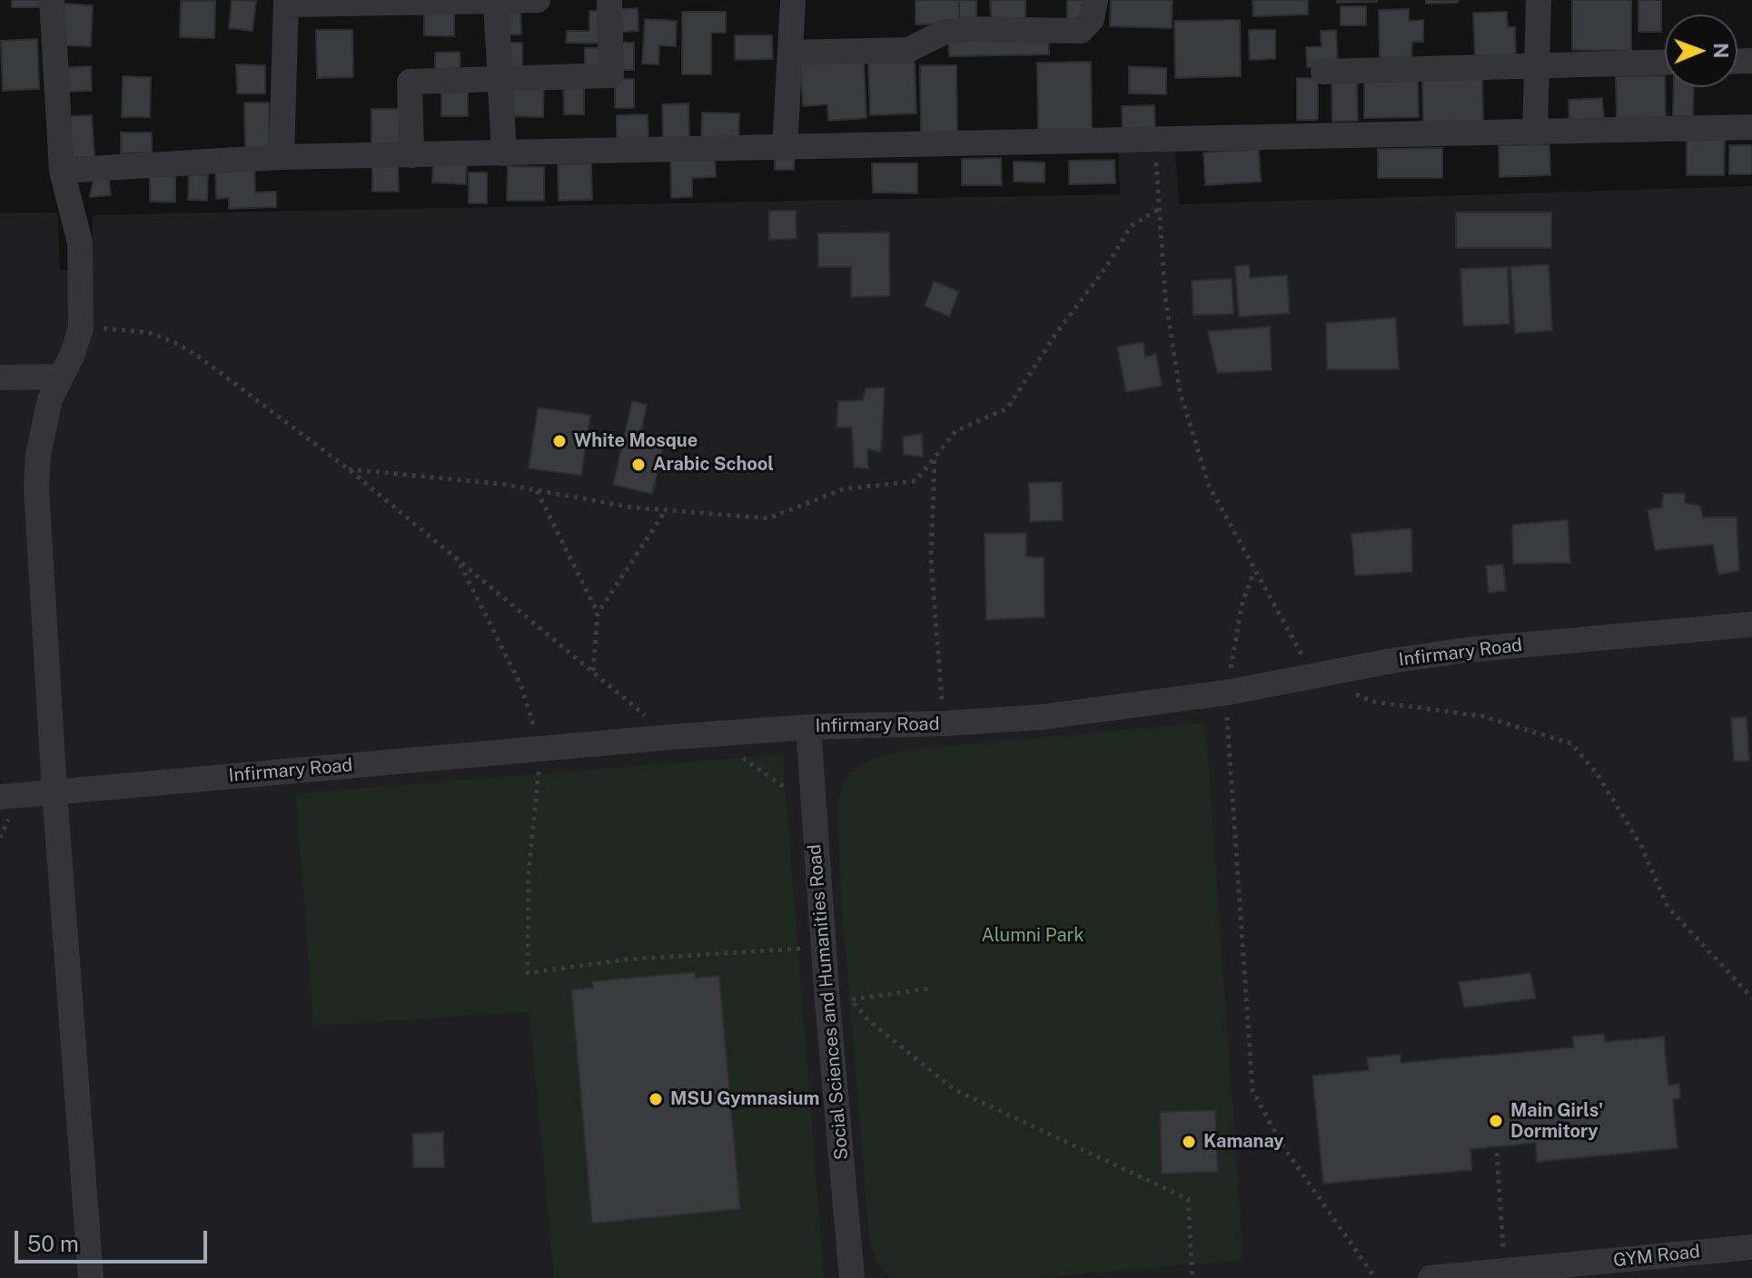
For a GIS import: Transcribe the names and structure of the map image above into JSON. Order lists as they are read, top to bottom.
{
  "streets": {
    "street": ["Infirmary Road", "Social Sciences and Humanities Road", "GYM Road"]
  },
  "crossings": [
    ["Infirmary Road", "Social Sciences and Humanities Road"]
  ],
  "parks": ["Alumni Park"],
  "places": [
    "White Mosque",
    "Arabic School",
    "MSU Gymnasium",
    "Main Girls' Dormitory",
    "Kamanay"
  ],
  "scale_bar": "50 m",
  "north": "right"
}
